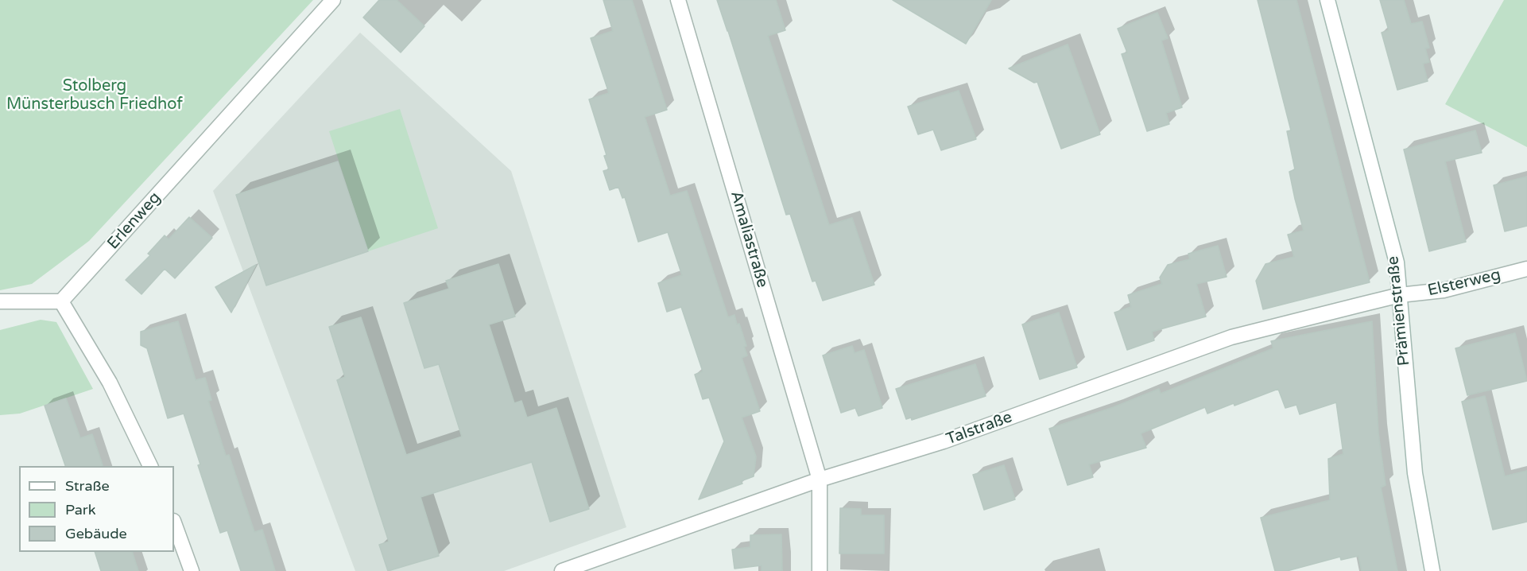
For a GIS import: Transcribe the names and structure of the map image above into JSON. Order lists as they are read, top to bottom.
{
  "streets": {
    "street": [
      "Erlenweg",
      "Amaliastraße",
      "Elsterweg",
      "Prämienstraße",
      "Talstraße"
    ]
  },
  "crossings": [
    ["Amaliastraße", "Talstraße"],
    ["Elsterweg", "Prämienstraße"],
    ["Elsterweg", "Talstraße"],
    ["Prämienstraße", "Talstraße"]
  ],
  "parks": ["Stolberg Münsterbusch Friedhof"],
  "legend": ["Straße", "Park", "Gebäude"]
}
